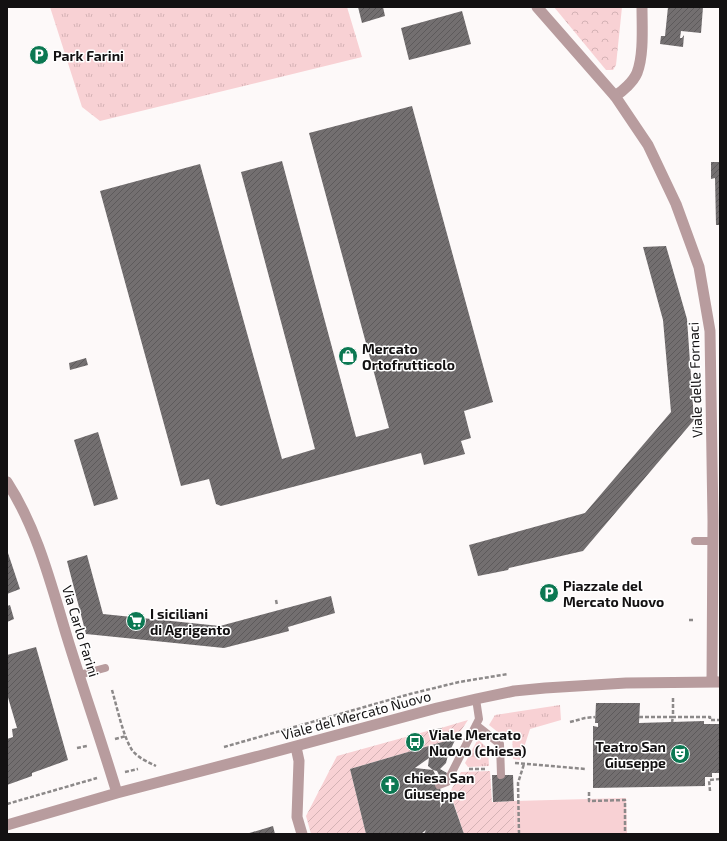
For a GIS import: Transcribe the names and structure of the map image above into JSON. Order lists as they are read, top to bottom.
{
  "streets": {
    "street": ["Viale delle Fornaci", "Via Carlo Farini", "Viale del Mercato Nuovo"]
  },
  "crossings": [
    ["Viale delle Fornaci", "Viale del Mercato Nuovo"],
    ["Via Carlo Farini", "Viale del Mercato Nuovo"]
  ],
  "places": {
    "parking": ["Park Farini", "Piazzale del Mercato Nuovo"],
    "shop": ["Mercato Ortofrutticolo"],
    "supermarket": ["I siciliani di Agrigento"],
    "bus stop": ["Viale Mercato Nuovo (chiesa)"],
    "theatre": ["Teatro San Giuseppe"],
    "church": ["chiesa San Giuseppe"]
  }
}
